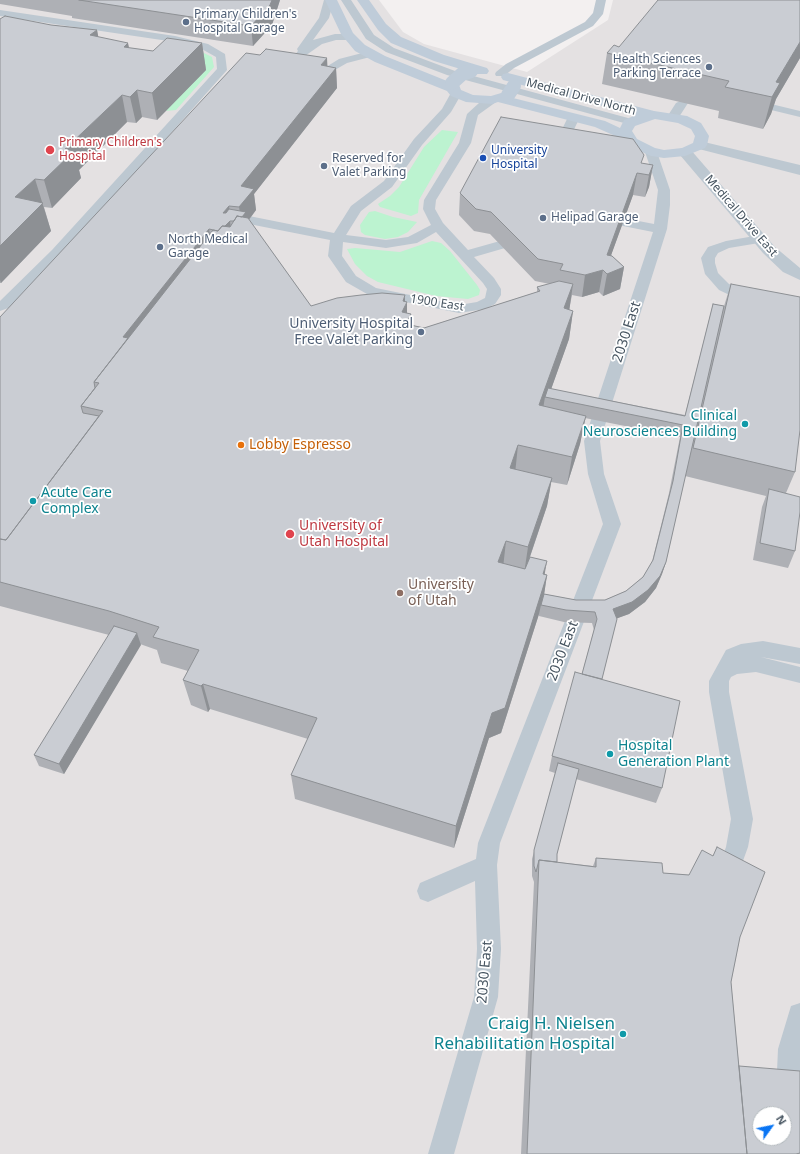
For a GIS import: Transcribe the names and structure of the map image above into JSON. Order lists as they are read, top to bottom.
{
  "streets": {
    "street": ["Medical Drive North", "Medical Drive East"],
    "lane": ["1900 East", "2030 East"]
  },
  "crossings": [
    ["Medical Drive North", "1900 East"],
    ["Medical Drive North", "2030 East"]
  ],
  "places": [
    "Primary Children's Hospital Garage",
    "Health Sciences Parking Terrace",
    "Primary Children's Hospital",
    "University Hospital",
    "Reserved for Valet Parking",
    "Helipad Garage",
    "North Medical Garage",
    "University Hospital Free Valet Parking",
    "Clinical Neurosciences Building",
    "Lobby Espresso",
    "Acute Care Complex",
    "University of Utah Hospital",
    "University of Utah",
    "Hospital Generation Plant",
    "Craig H. Nielsen Rehabilitation Hospital"
  ],
  "north": "top right"
}
